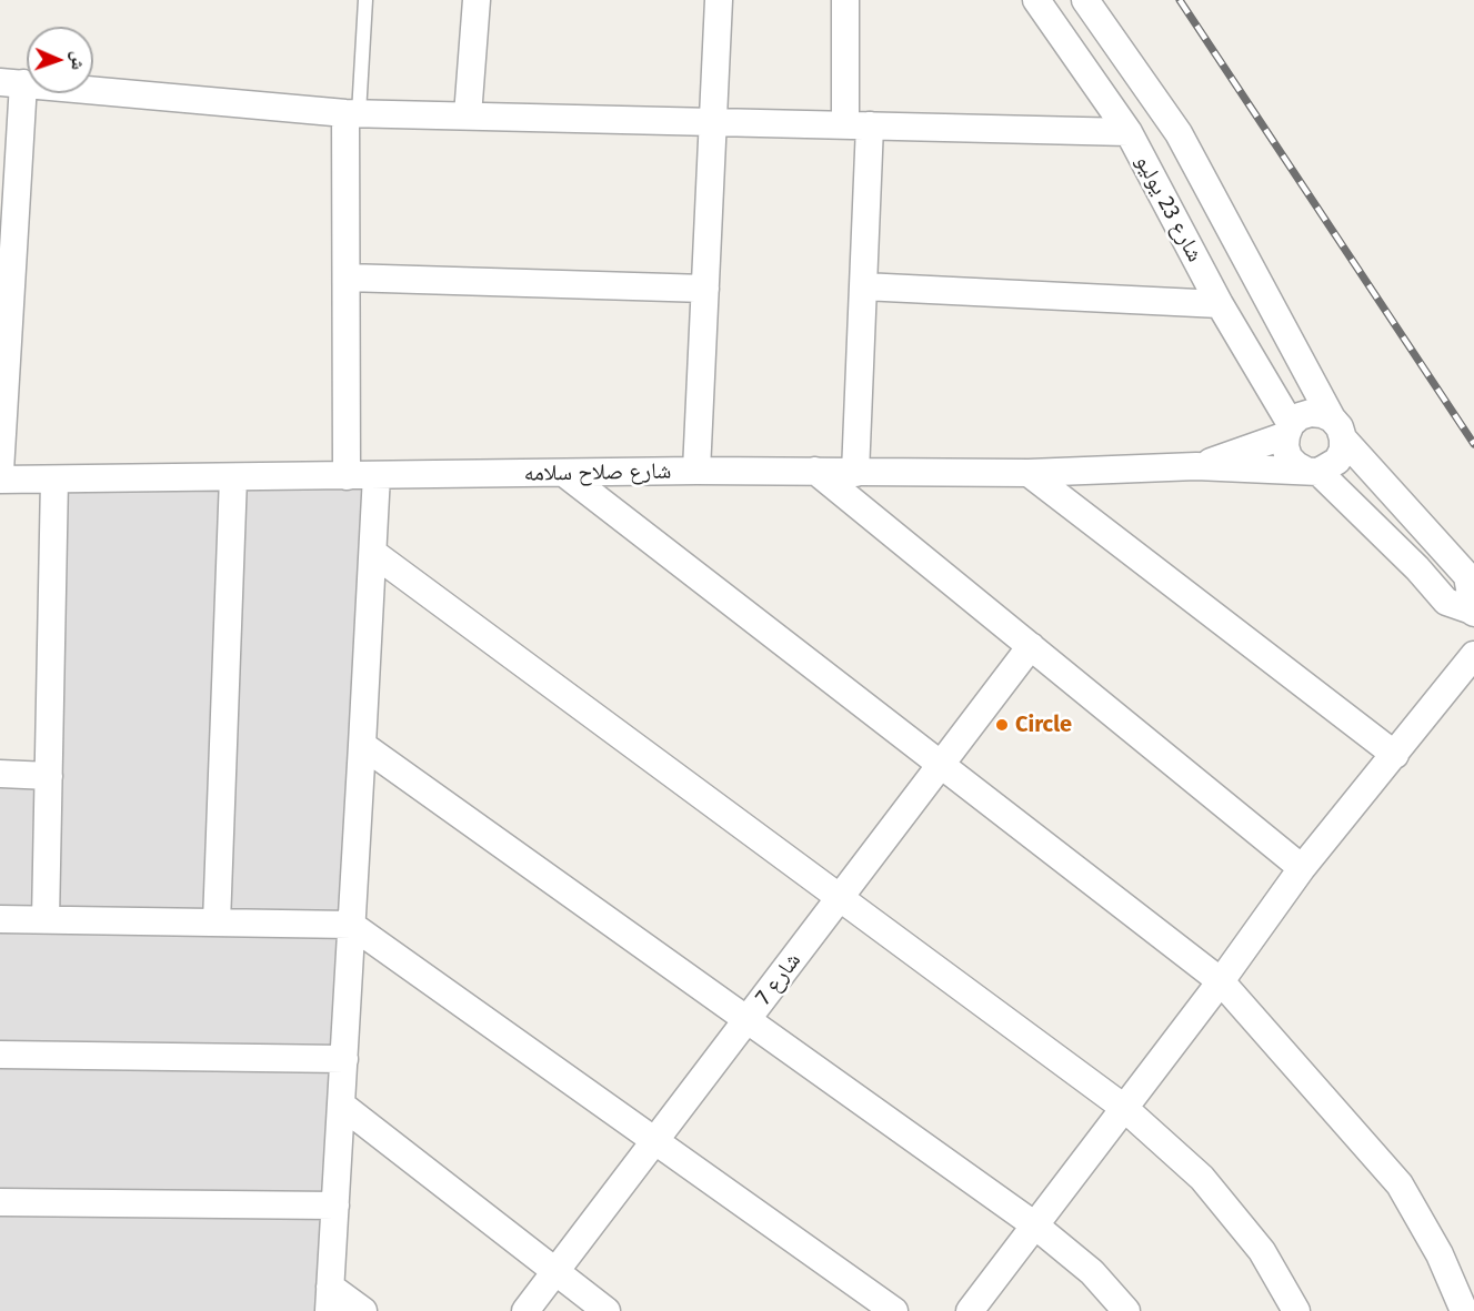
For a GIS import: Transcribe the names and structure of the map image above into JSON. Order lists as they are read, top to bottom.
{
  "streets": {
    "street": ["شارع 23 يوليو", "شارع صلاح سلامه", "شارع 7"]
  },
  "crossings": [
    ["شارع 23 يوليو", "شارع صلاح سلامه"]
  ],
  "places": ["Circle"],
  "north": "right"
}
